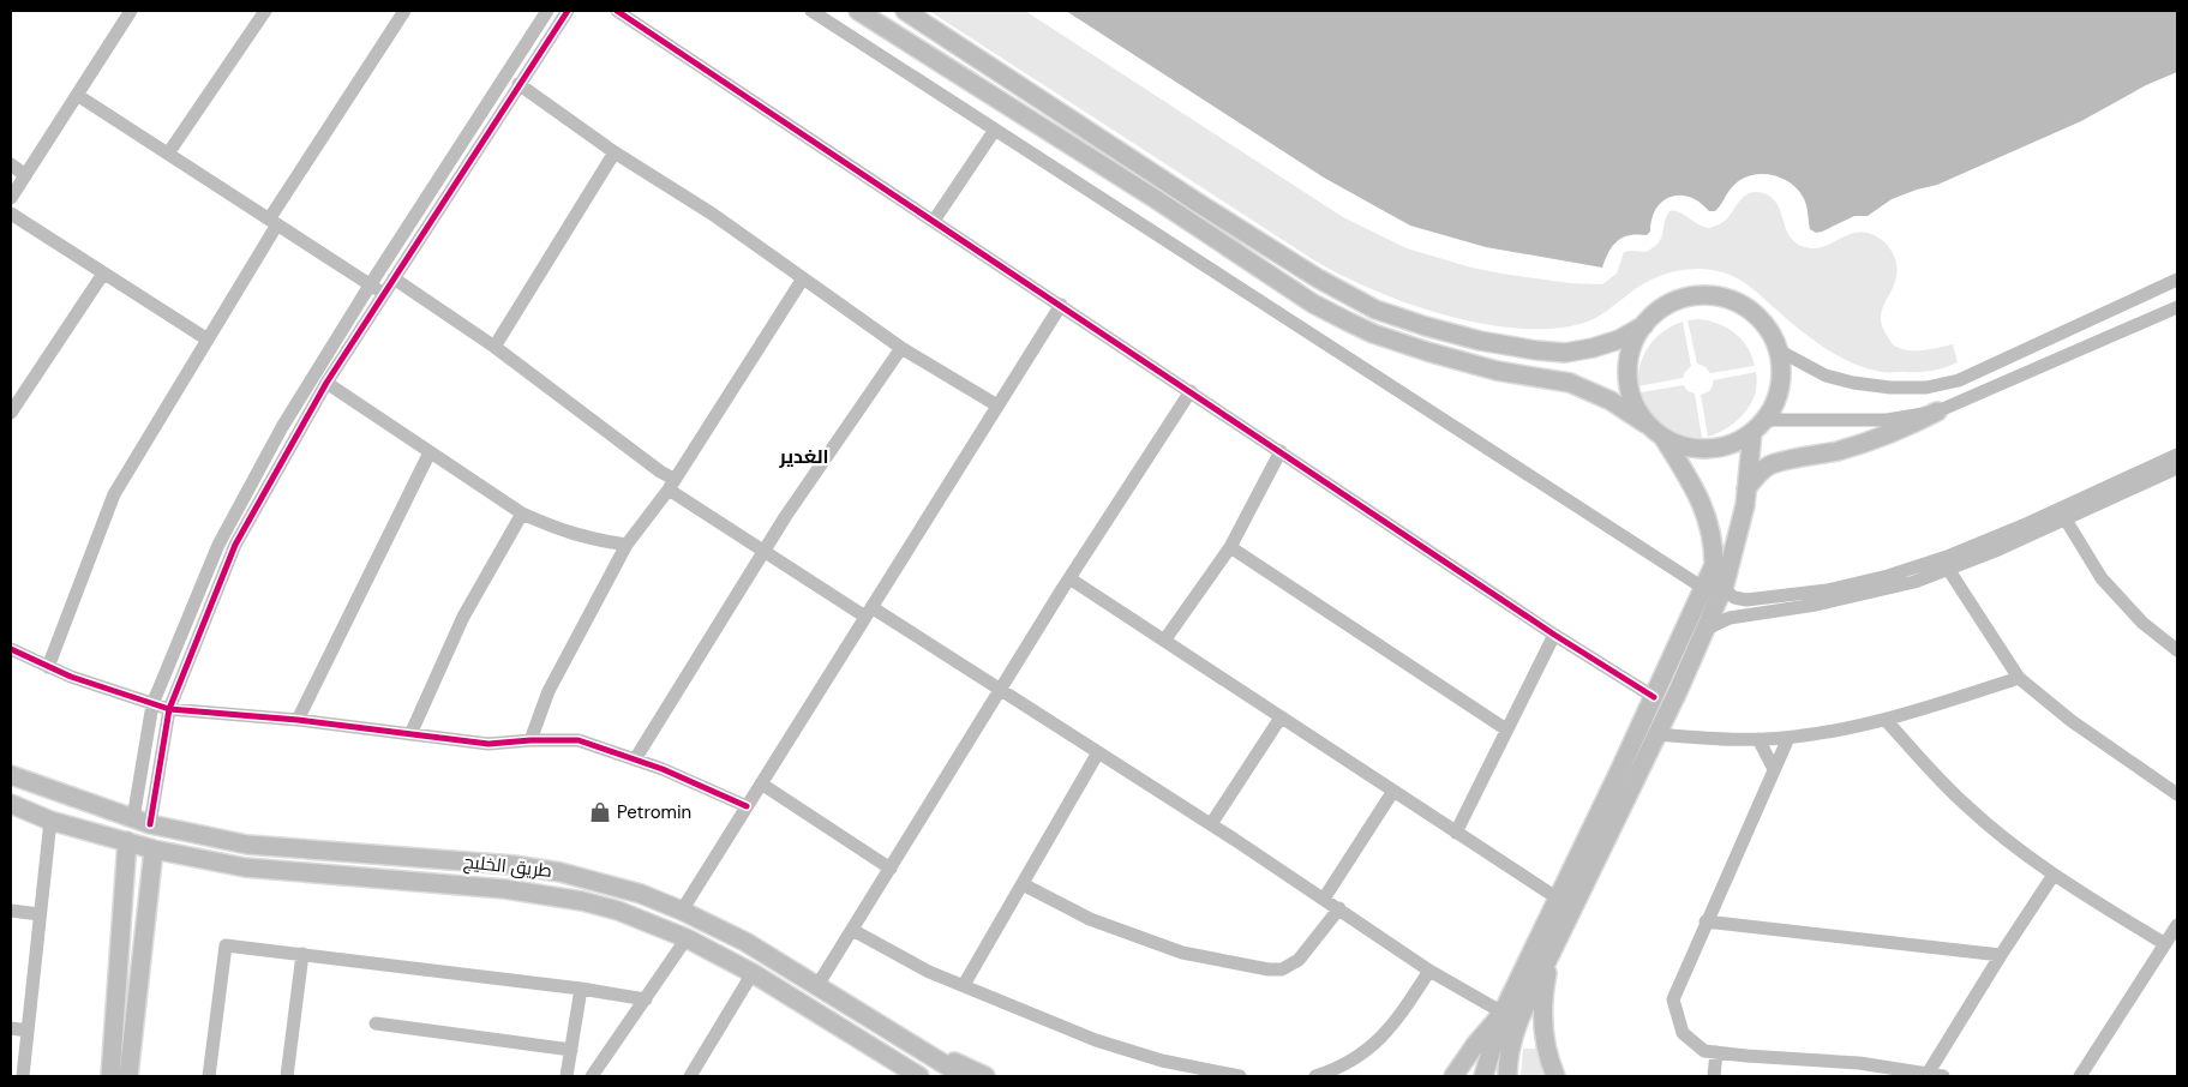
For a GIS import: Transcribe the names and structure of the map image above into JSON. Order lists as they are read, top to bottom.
{
  "streets": {
    "main road": ["طريق الخليج"]
  },
  "districts": ["الغدير"],
  "places": {
    "shop": ["Petromin"]
  }
}
